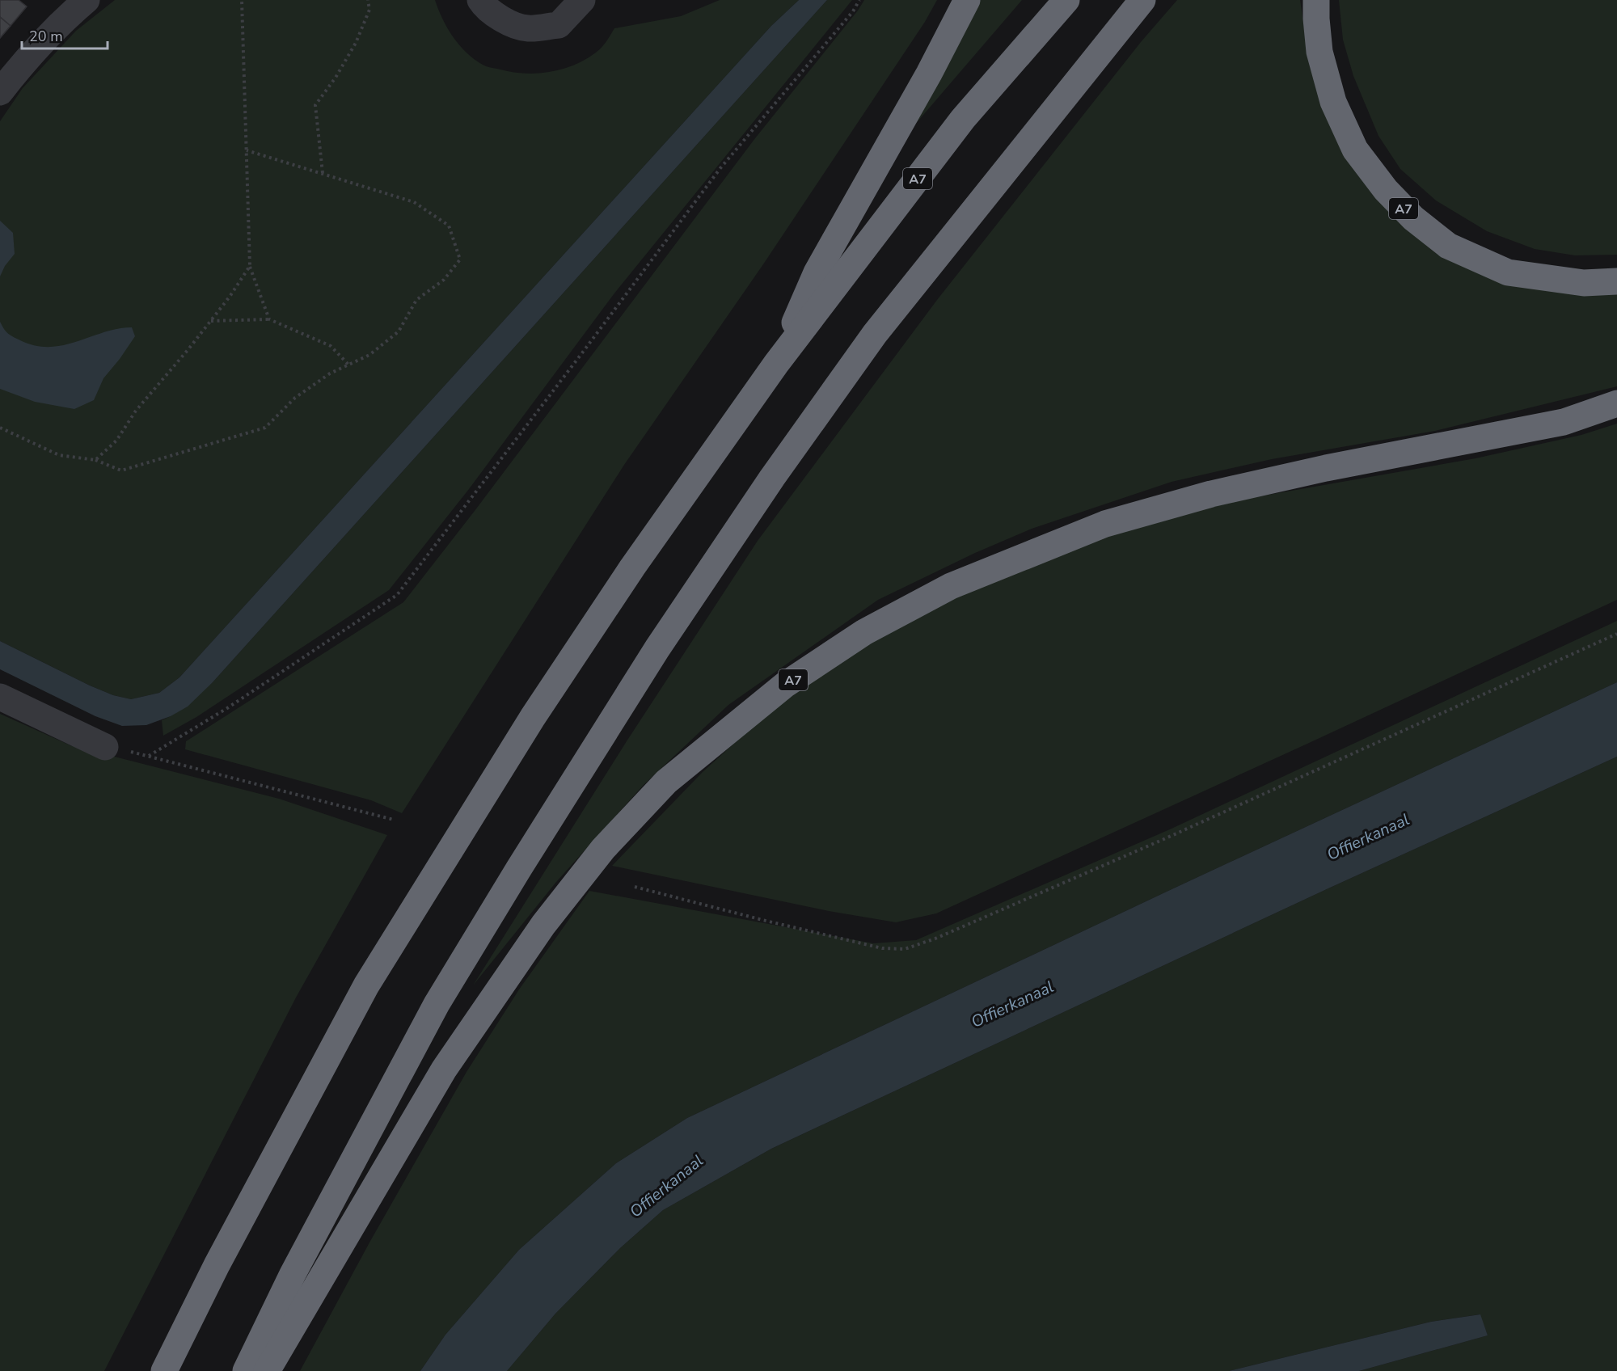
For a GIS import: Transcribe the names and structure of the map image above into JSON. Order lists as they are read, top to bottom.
{
  "streets": {
    "highway": ["A7"]
  },
  "water": ["Offierkanaal"],
  "scale_bar": "20 m"
}
